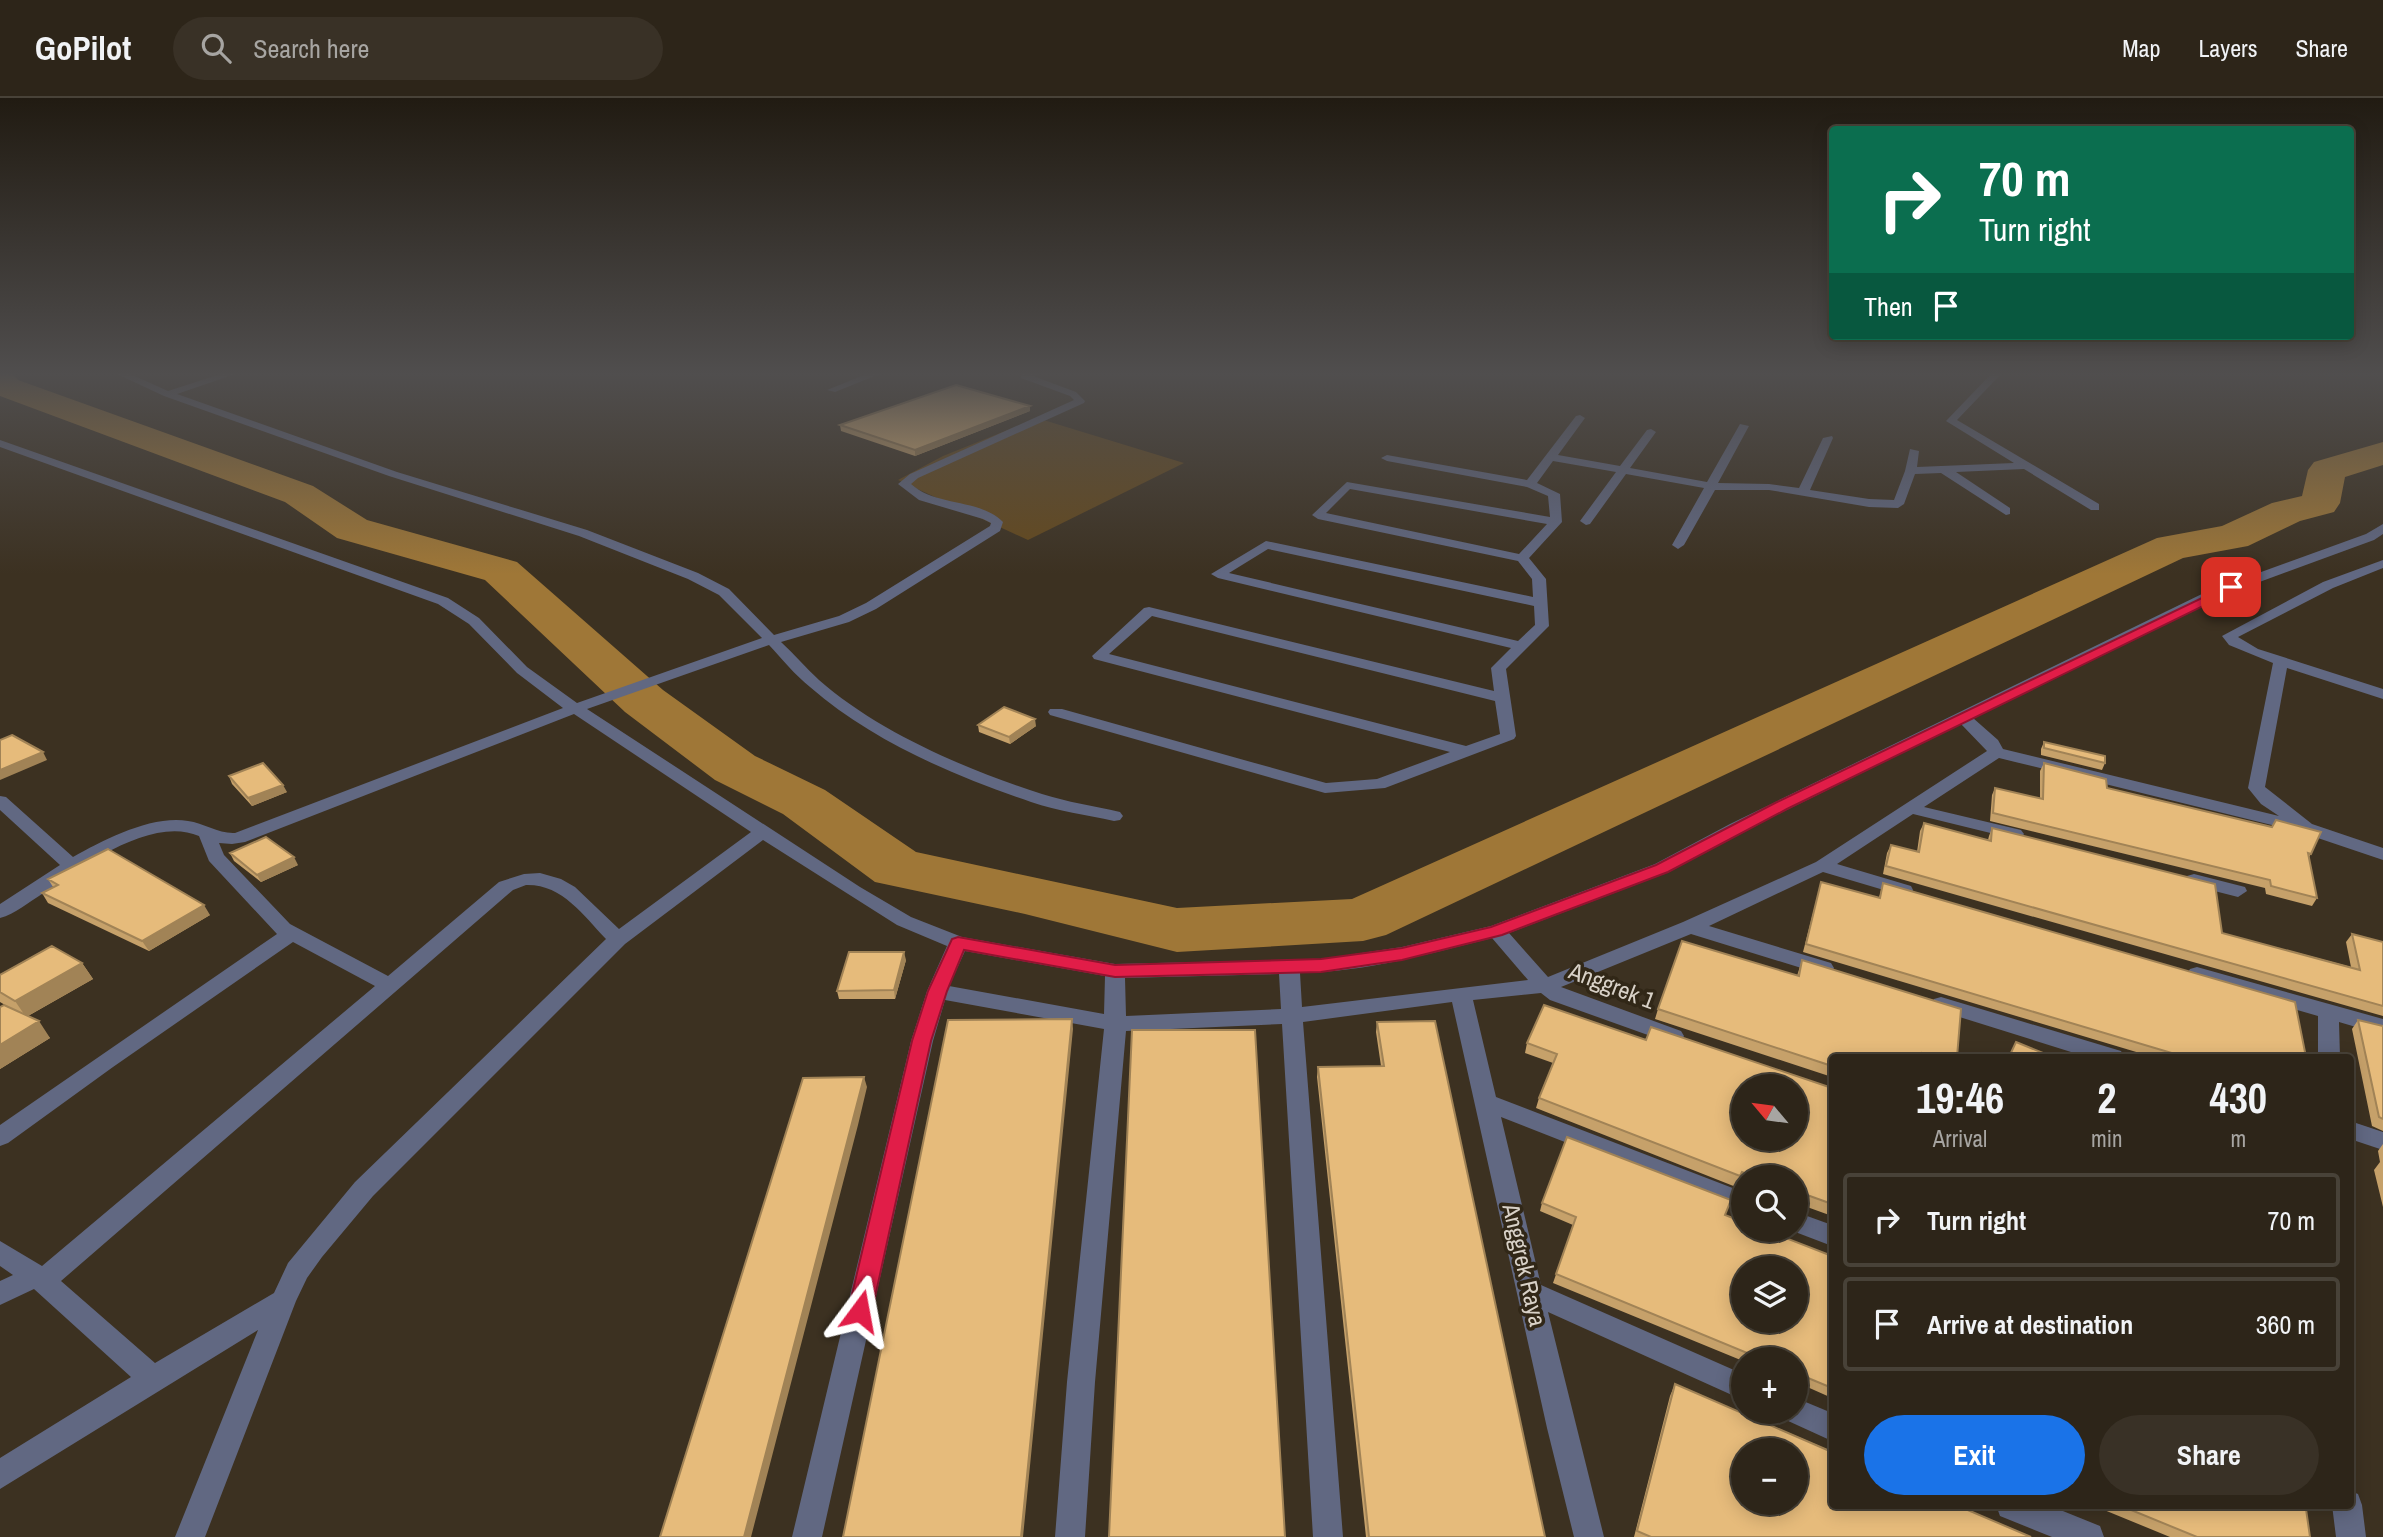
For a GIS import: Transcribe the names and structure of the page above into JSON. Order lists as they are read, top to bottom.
{
  "streets": {
    "street": ["Anggrek 1", "Anggrek Raya"]
  },
  "north": "top left",
  "page": {
    "header": "GoPilot",
    "search": "Search here",
    "nav": ["Map", "Layers", "Share"],
    "turn": ["70 m", "Turn right"],
    "then": "Then",
    "eta": [
      "19:46",
      "Arrival",
      "2",
      "min",
      "430",
      "m"
    ],
    "map_buttons": ["+", "−"],
    "list": [
      {
        "name": "Turn right",
        "value": "70 m"
      },
      {
        "name": "Arrive at destination",
        "value": "360 m"
      }
    ],
    "buttons": ["Exit", "Share"]
  }
}
